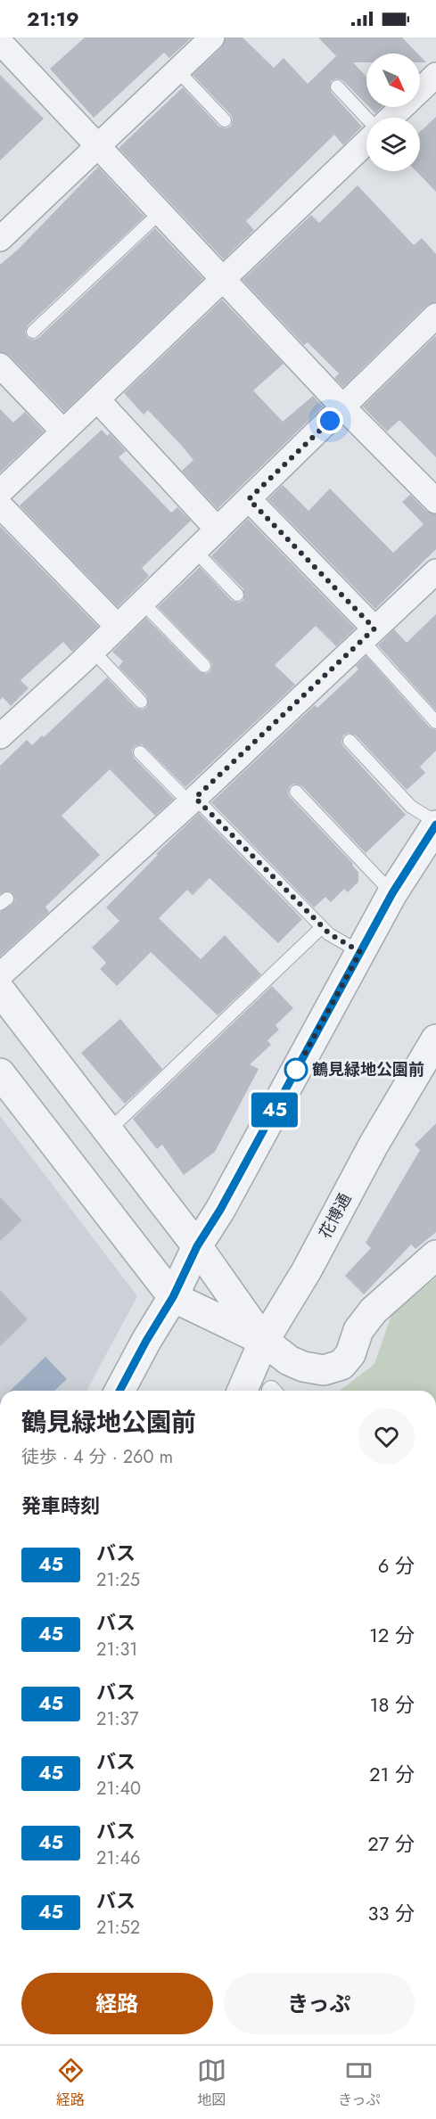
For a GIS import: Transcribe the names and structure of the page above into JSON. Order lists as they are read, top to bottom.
{
  "streets": {
    "street": ["花博通"]
  },
  "places": ["鶴見緑地公園前"],
  "lines": ["bus line 45"],
  "north": "bottom right",
  "page": {
    "status": "21:19",
    "on_map": "45",
    "heading": [
      ["鶴見緑地公園前", "徒歩 · 4 分 · 260 m"],
      "発車時刻"
    ],
    "list": [
      {
        "mark": "45",
        "name": "バス",
        "note": "21:25",
        "value": "6 分"
      },
      {
        "mark": "45",
        "name": "バス",
        "note": "21:31",
        "value": "12 分"
      },
      {
        "mark": "45",
        "name": "バス",
        "note": "21:37",
        "value": "18 分"
      },
      {
        "mark": "45",
        "name": "バス",
        "note": "21:40",
        "value": "21 分"
      },
      {
        "mark": "45",
        "name": "バス",
        "note": "21:46",
        "value": "27 分"
      },
      {
        "mark": "45",
        "name": "バス",
        "note": "21:52",
        "value": "33 分"
      }
    ],
    "buttons": ["経路", "きっぷ"],
    "tabs": ["経路", "地図", "きっぷ"]
  }
}
